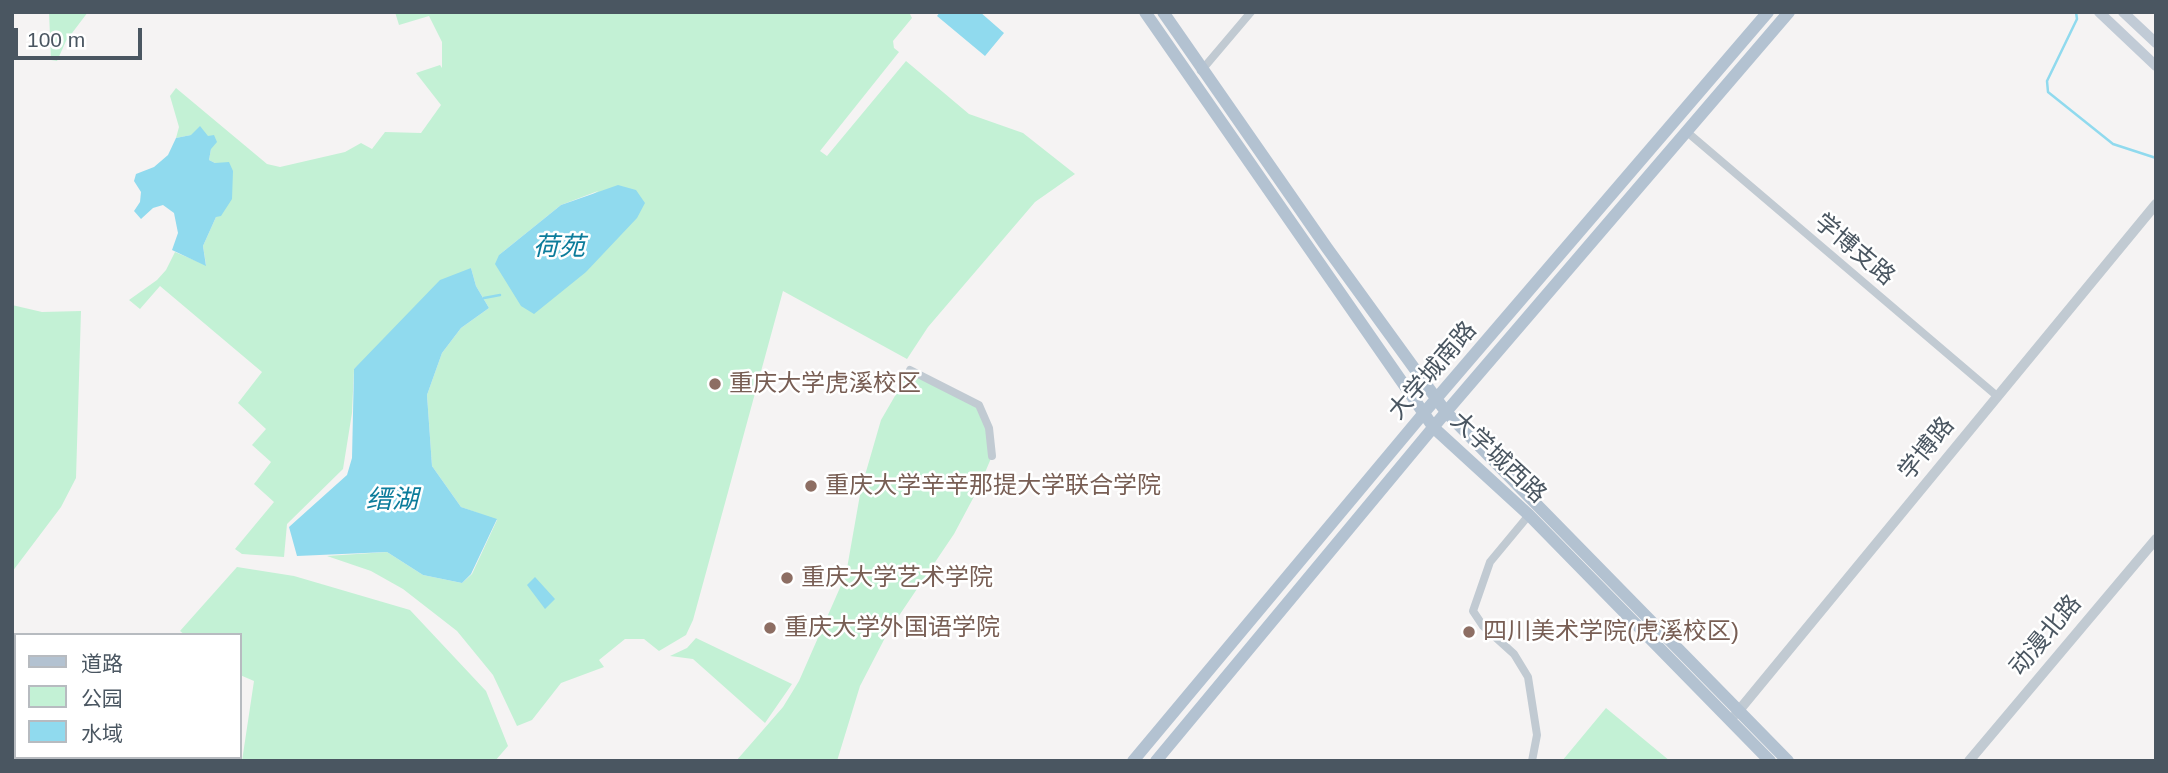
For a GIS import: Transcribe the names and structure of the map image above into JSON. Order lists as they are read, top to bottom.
{
  "streets": {
    "main road": ["大学城南路", "大学城西路"],
    "street": ["学博支路", "学博路", "动漫北路"]
  },
  "crossings": [
    ["学博支路", "大学城南路"],
    ["学博支路", "学博路"],
    ["大学城南路", "大学城西路"],
    ["学博路", "大学城西路"]
  ],
  "water": ["荷苑", "缙湖"],
  "places": [
    "重庆大学虎溪校区",
    "重庆大学辛辛那提大学联合学院",
    "重庆大学艺术学院",
    "重庆大学外国语学院",
    "四川美术学院(虎溪校区)"
  ],
  "legend": ["道路", "公园", "水域"],
  "scale_bar": "100 m"
}
